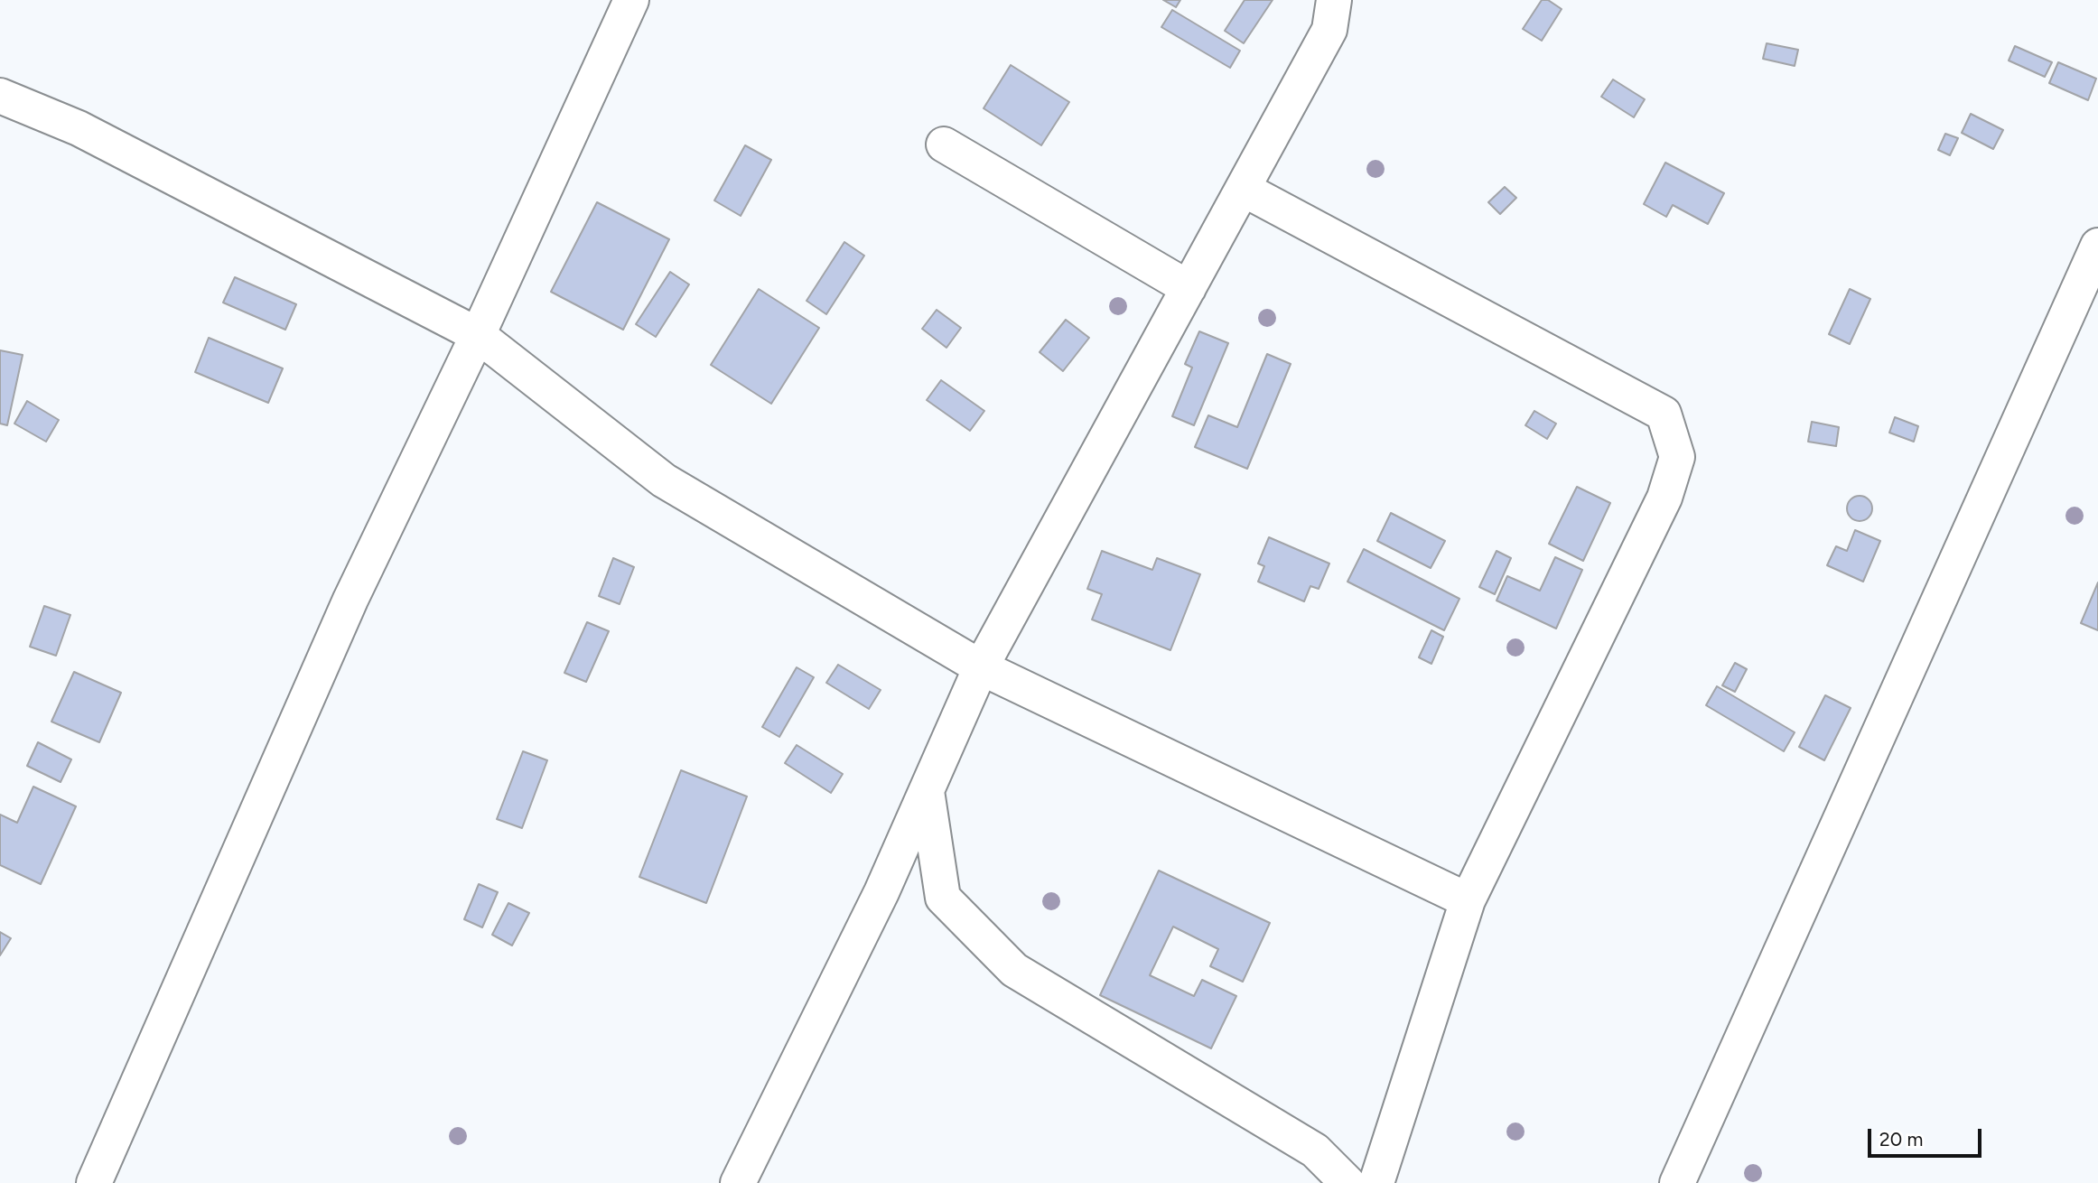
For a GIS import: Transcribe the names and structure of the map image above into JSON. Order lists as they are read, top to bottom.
{
  "scale_bar": "20 m"
}
